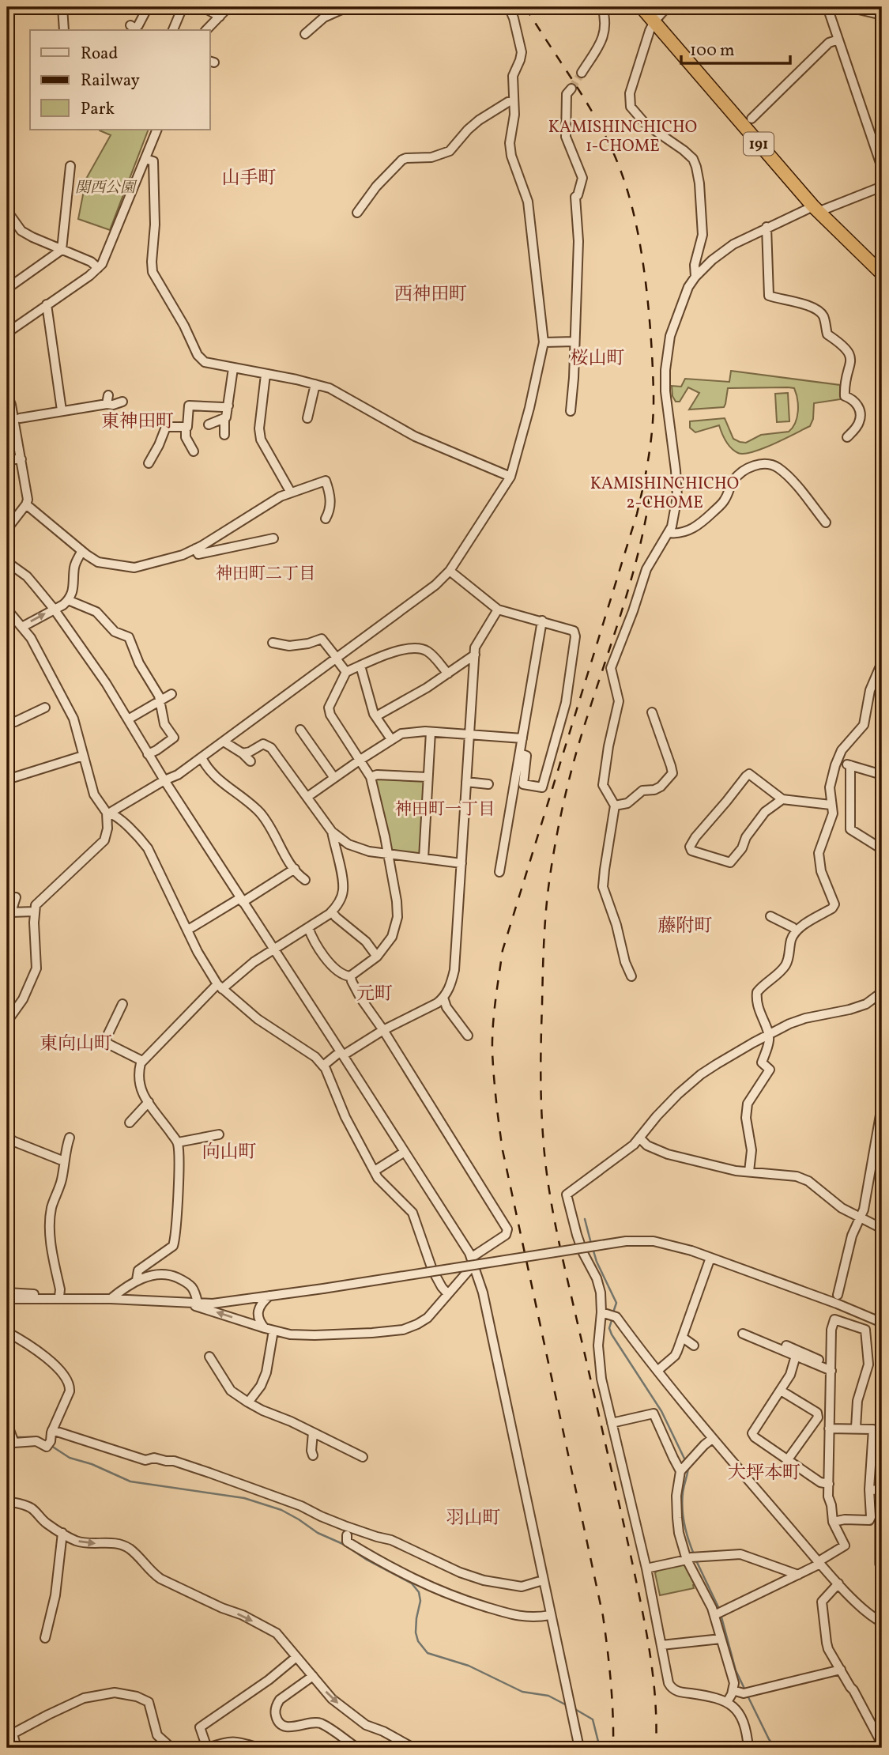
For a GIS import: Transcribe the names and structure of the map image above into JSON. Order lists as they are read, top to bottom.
{
  "streets": {
    "highway": ["191"]
  },
  "districts": [
    "KAMISHINCHICHO 1-CHOME",
    "山手町",
    "西神田町",
    "桜山町",
    "東神田町",
    "KAMISHINCHICHO 2-CHOME",
    "神田町二丁目",
    "神田町一丁目",
    "藤附町",
    "元町",
    "東向山町",
    "向山町",
    "大坪本町",
    "羽山町"
  ],
  "parks": ["関西公園"],
  "legend": ["Road", "Railway", "Park"],
  "scale_bar": "100 m"
}
